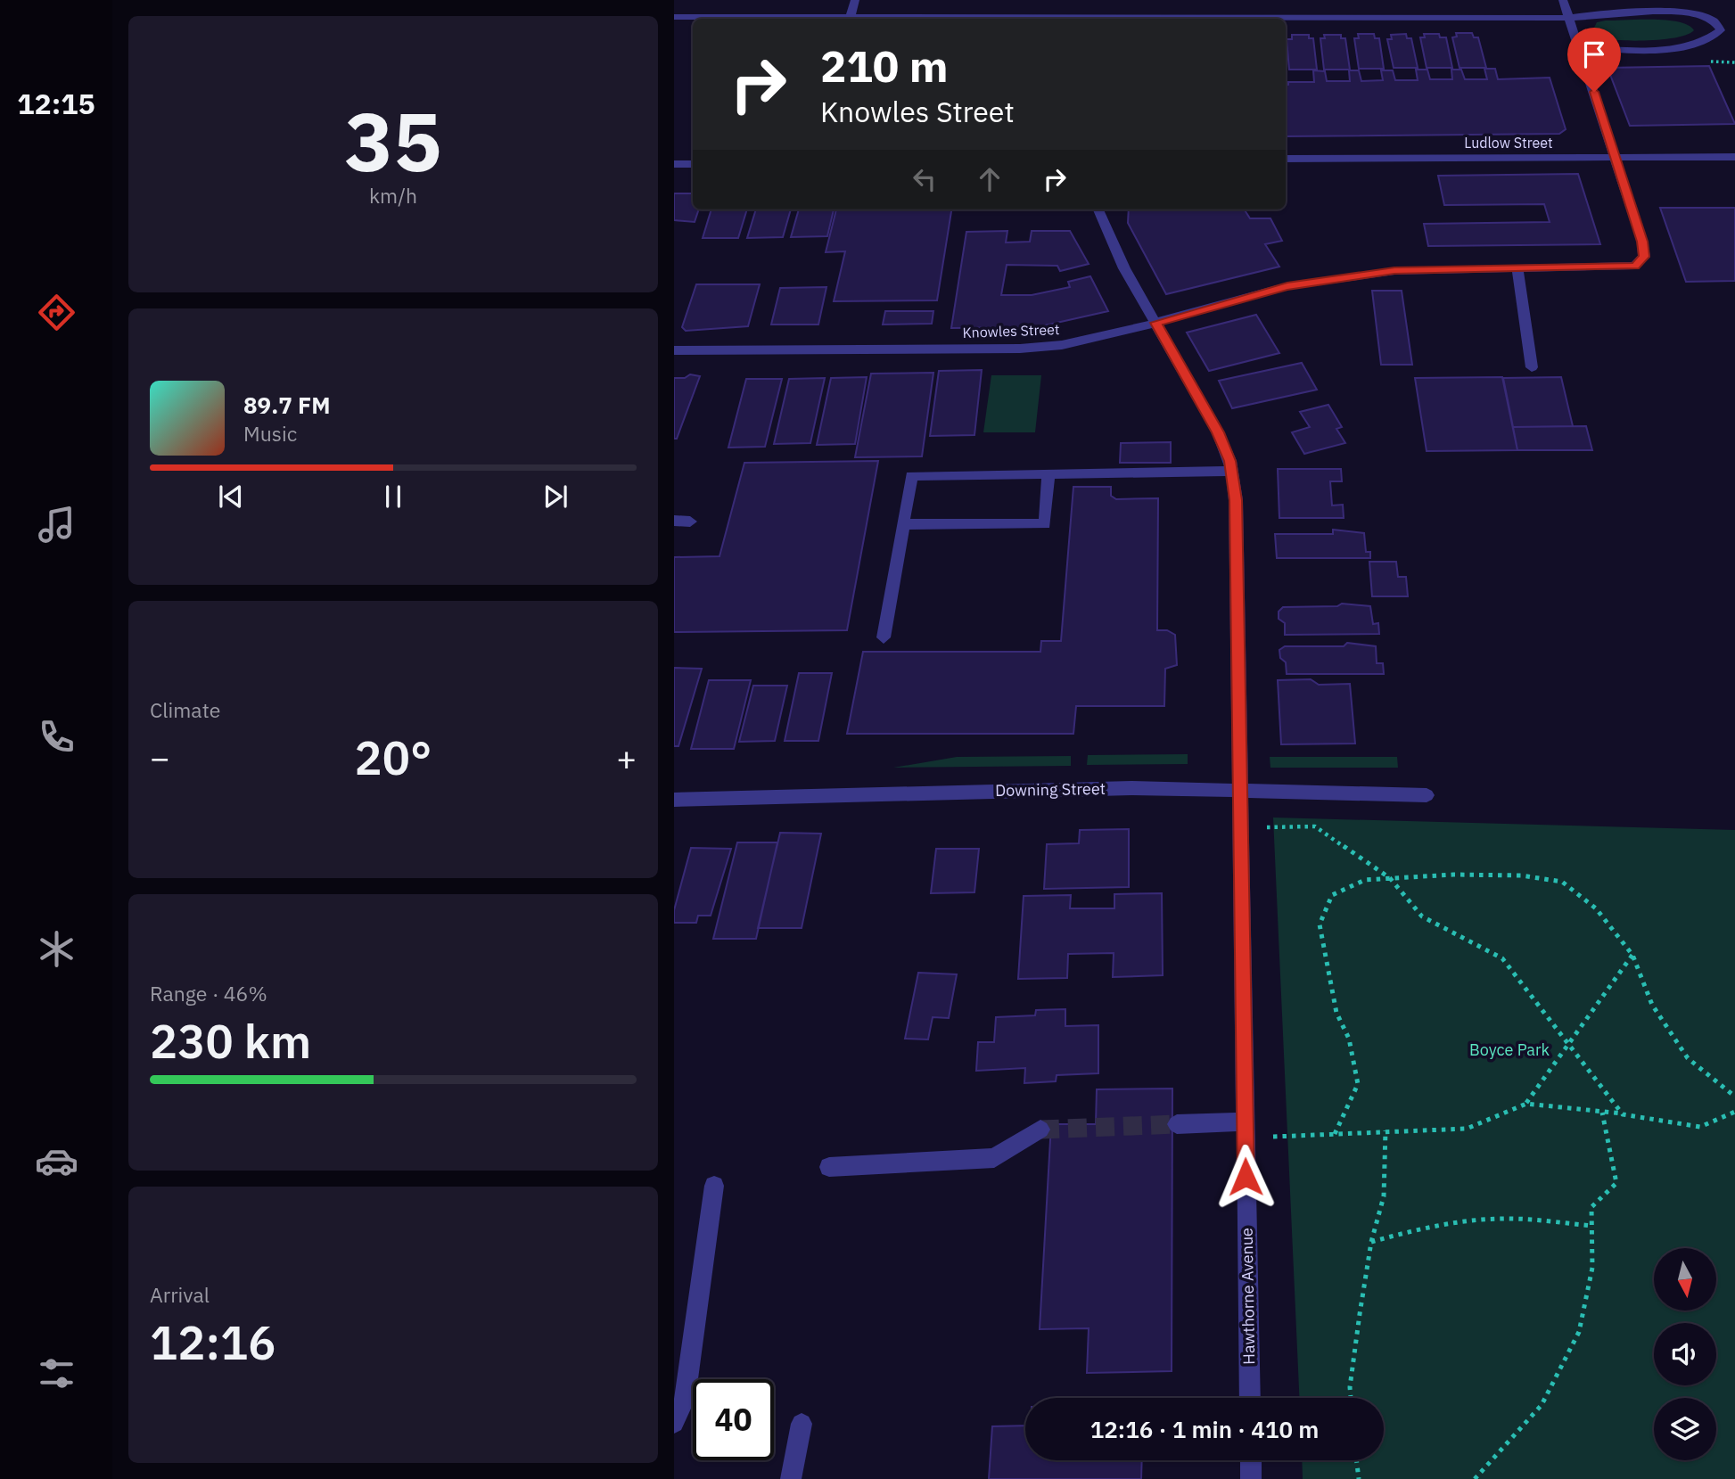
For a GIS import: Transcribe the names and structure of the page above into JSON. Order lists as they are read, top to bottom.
{
  "streets": {
    "street": [
      "Ludlow Street",
      "Knowles Street",
      "Downing Street",
      "Hawthorne Avenue"
    ]
  },
  "crossings": [
    ["Ludlow Street", "Knowles Street"],
    ["Knowles Street", "Hawthorne Avenue"],
    ["Downing Street", "Hawthorne Avenue"]
  ],
  "parks": ["Boyce Park"],
  "north": "bottom",
  "page": {
    "tabs": "12:15",
    "tile": [
      ["35", "km/h"],
      "Climate",
      ["Range · 46%", "230 km"],
      ["Arrival", "12:16"]
    ],
    "turn": ["210 m", "Knowles Street"],
    "song": ["89.7 FM", "Music"],
    "heat": ["−", "20°", "+"],
    "limit": "40",
    "trip": "12:16 · 1 min · 410 m"
  }
}
